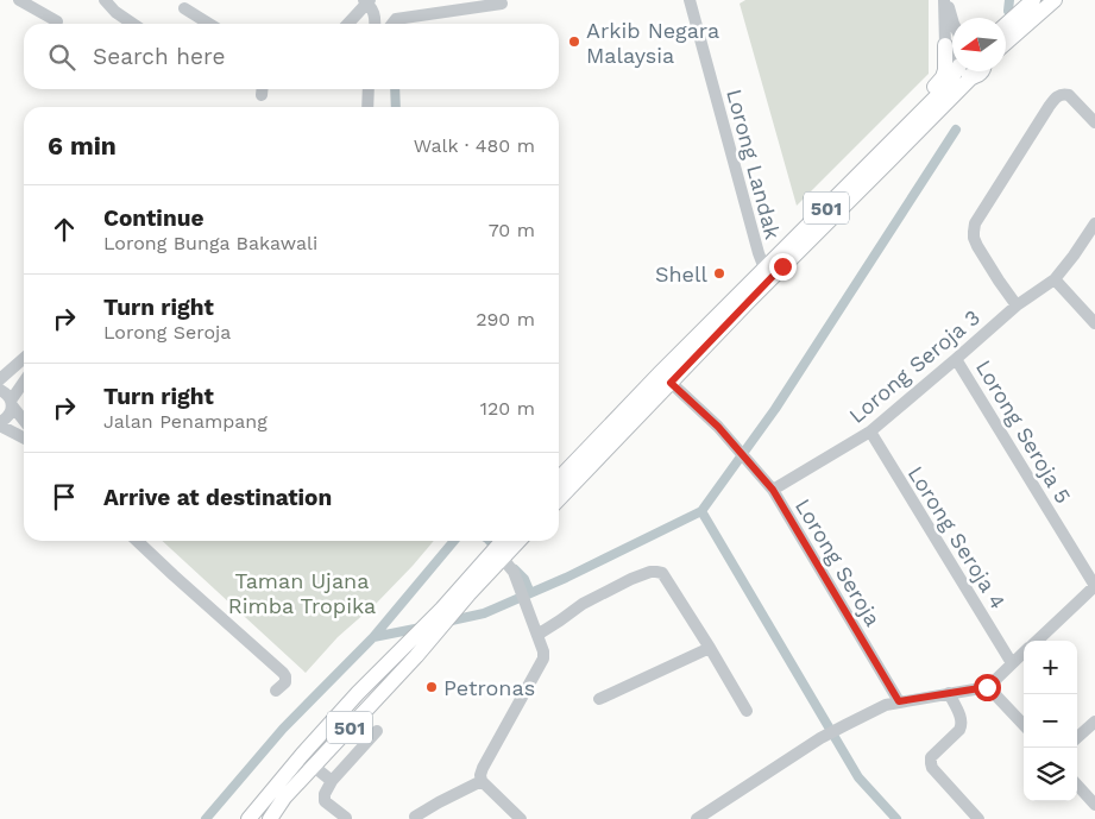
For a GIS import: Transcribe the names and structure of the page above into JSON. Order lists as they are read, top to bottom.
{
  "streets": {
    "main road": ["501"],
    "street": [
      "Lorong Landak",
      "Lorong Seroja 3",
      "Lorong Seroja 5",
      "Lorong Seroja 4",
      "Lorong Seroja"
    ]
  },
  "crossings": [
    ["Lorong Landak", "501"],
    ["501", "Lorong Seroja"],
    ["Lorong Seroja 3", "Lorong Seroja 5"],
    ["Lorong Seroja 3", "Lorong Seroja 4"],
    ["Lorong Seroja 3", "Lorong Seroja"]
  ],
  "parks": ["Taman Ujana Rimba Tropika"],
  "places": ["Arkib Negara Malaysia", "Shell", "Petronas"],
  "north": "left",
  "page": {
    "search": "Search here",
    "heading": ["6 min", "Walk · 480 m"],
    "list": [
      ["Continue", "Lorong Bunga Bakawali", "70 m"],
      ["Turn right", "Lorong Seroja", "290 m"],
      ["Turn right", "Jalan Penampang", "120 m"],
      "Arrive at destination"
    ],
    "map_buttons": ["+", "−"]
  }
}
